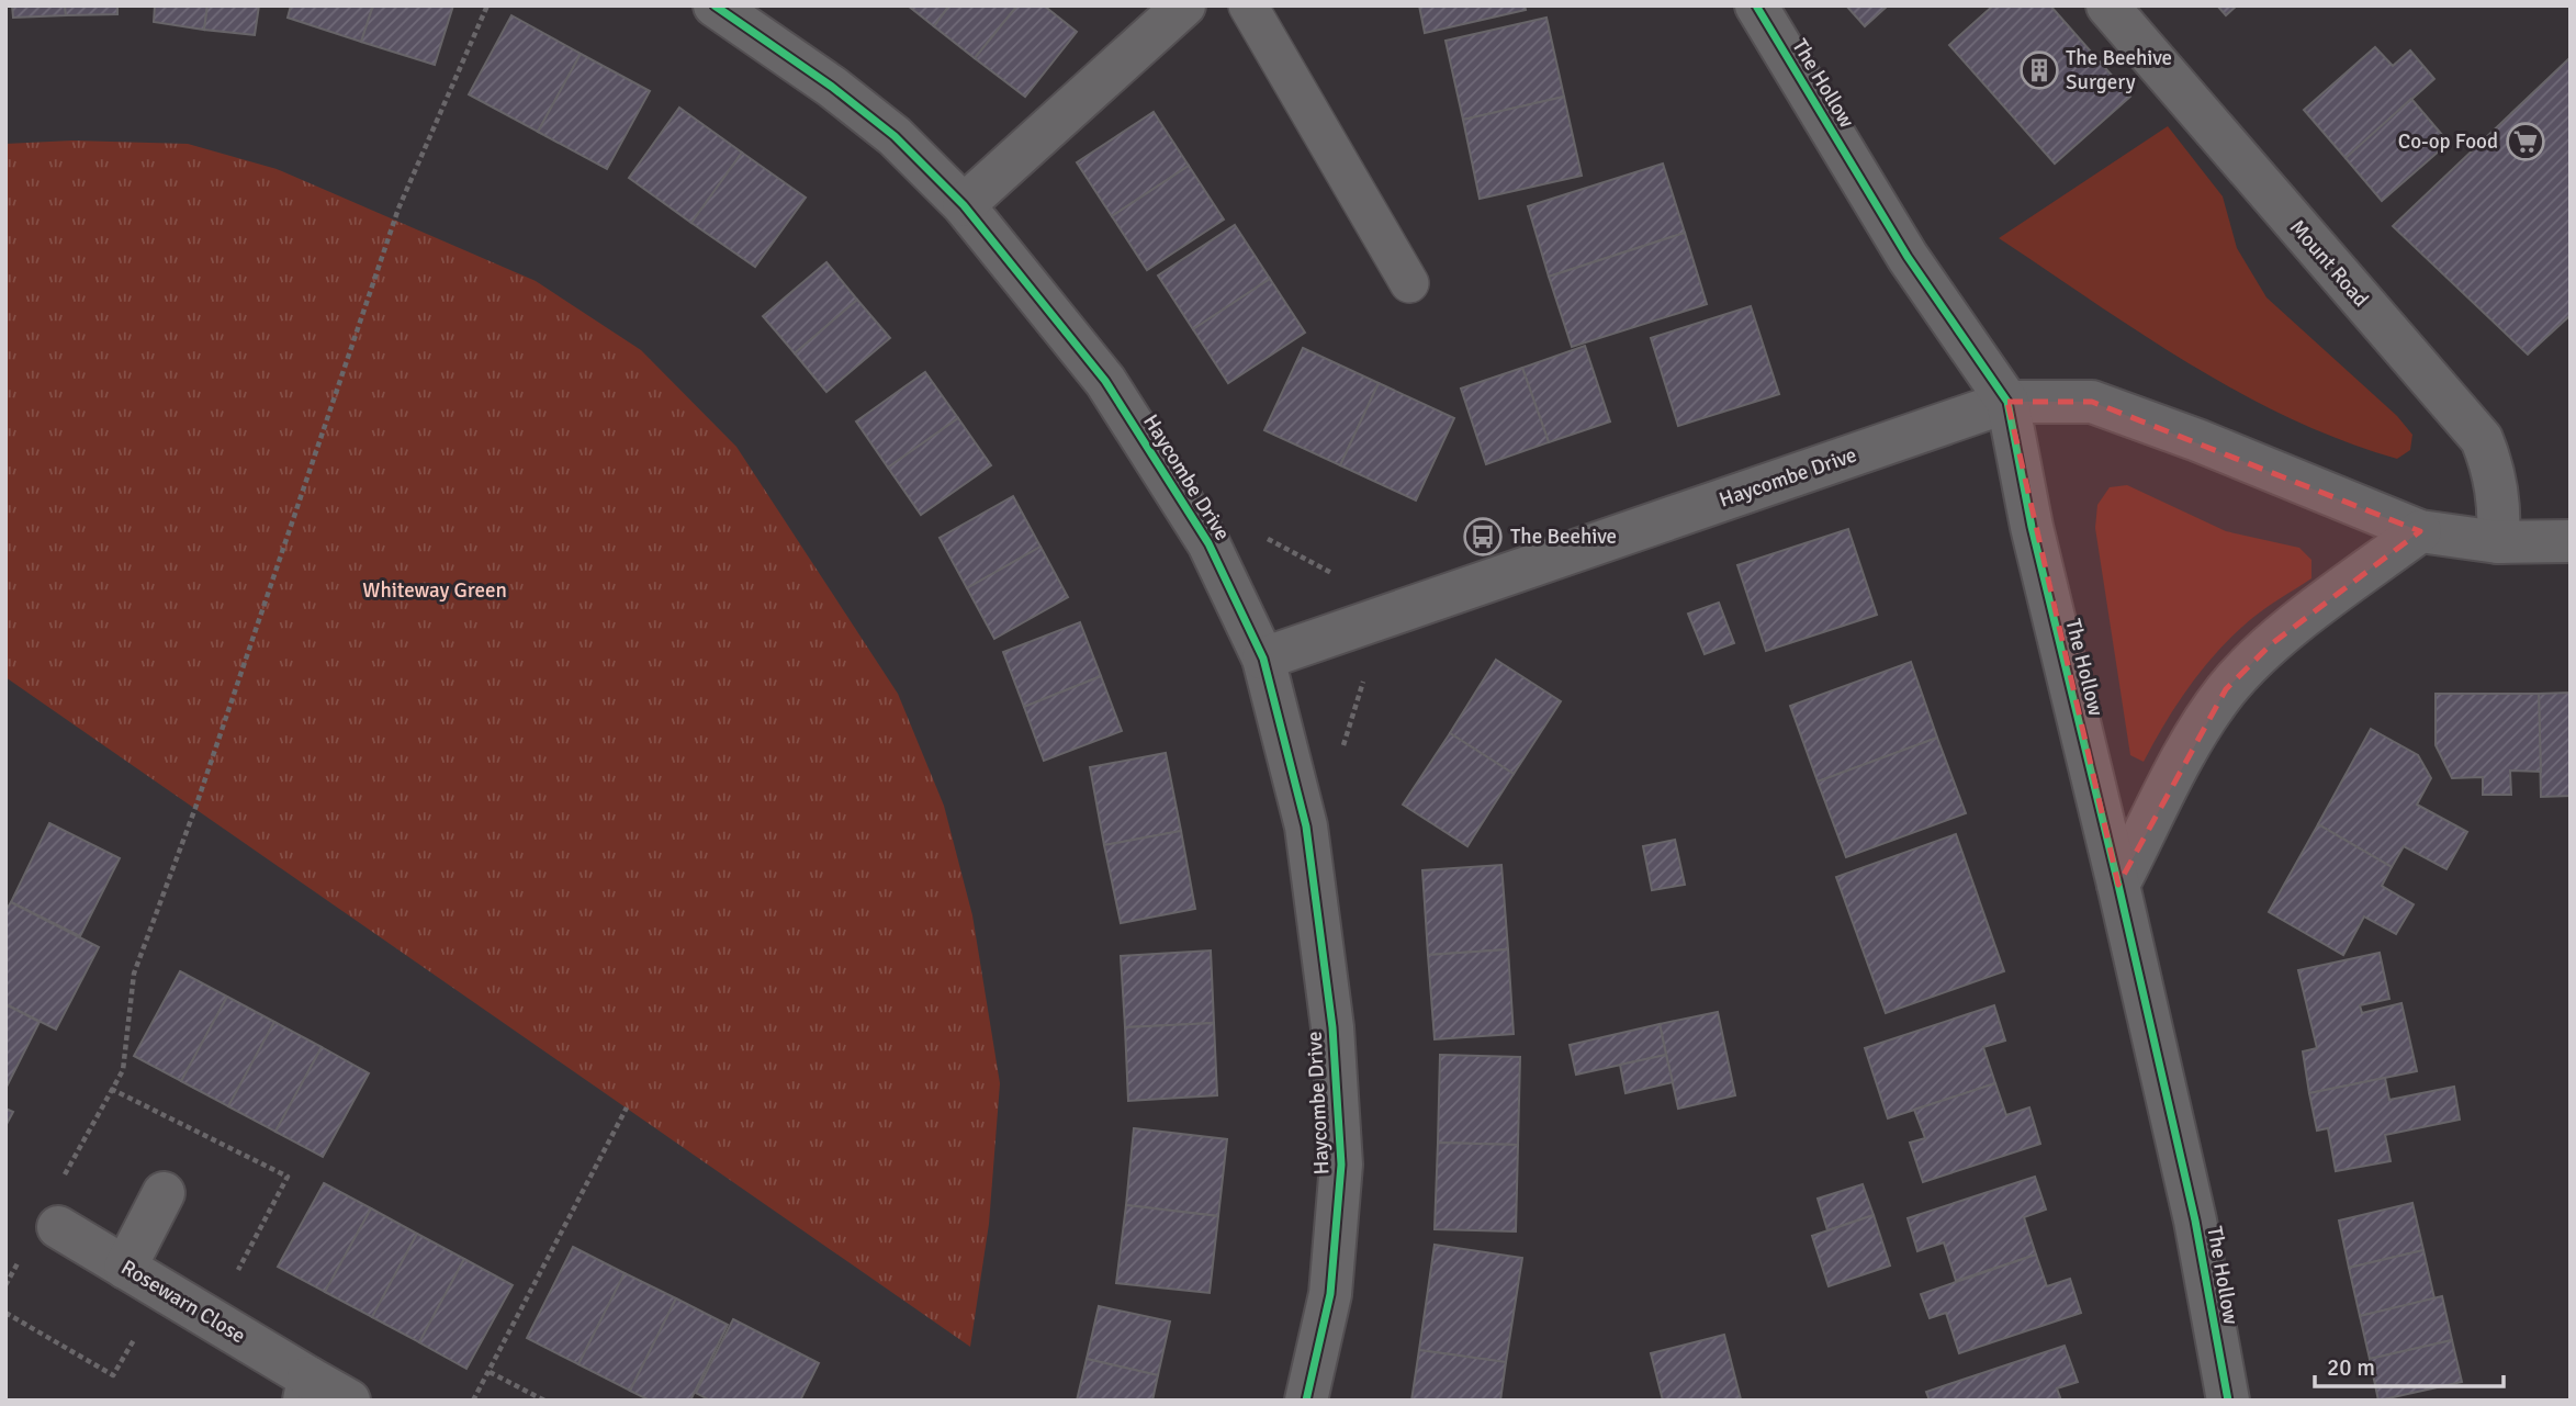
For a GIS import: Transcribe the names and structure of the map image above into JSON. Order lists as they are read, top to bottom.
{
  "streets": {
    "street": [
      "The Hollow",
      "Mount Road",
      "Haycombe Drive",
      "Rosewarn Close"
    ]
  },
  "crossings": [
    ["The Hollow", "Haycombe Drive"]
  ],
  "parks": ["Whiteway Green"],
  "places": {
    "building": ["The Beehive Surgery"],
    "supermarket": ["Co-op Food"],
    "bus stop": ["The Beehive"]
  },
  "scale_bar": "20 m"
}
